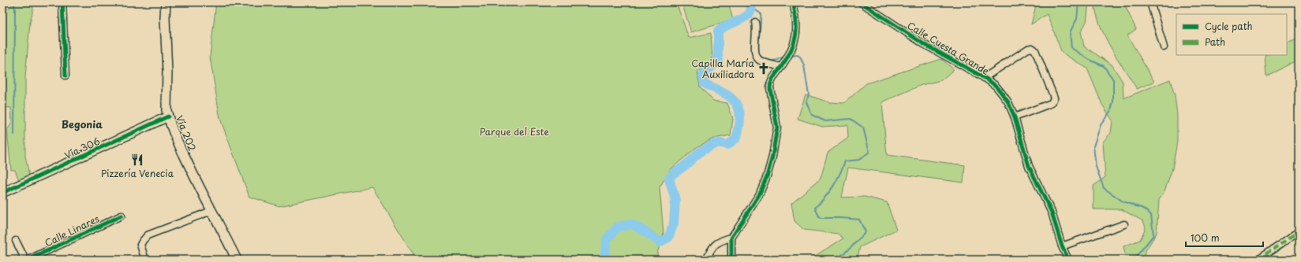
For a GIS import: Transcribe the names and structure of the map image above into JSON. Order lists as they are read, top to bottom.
{
  "streets": {
    "main road": ["Vía 202", "Vía 306"],
    "street": ["Calle Cuesta Grande", "Calle Linares"]
  },
  "crossings": [
    ["Vía 202", "Vía 306"]
  ],
  "districts": ["Begonia"],
  "parks": ["Parque del Este"],
  "places": {
    "church": ["Capilla María Auxiliadora"],
    "restaurant": ["Pizzería Venecia"]
  },
  "legend": ["Cycle path", "Path"],
  "scale_bar": "100 m"
}
